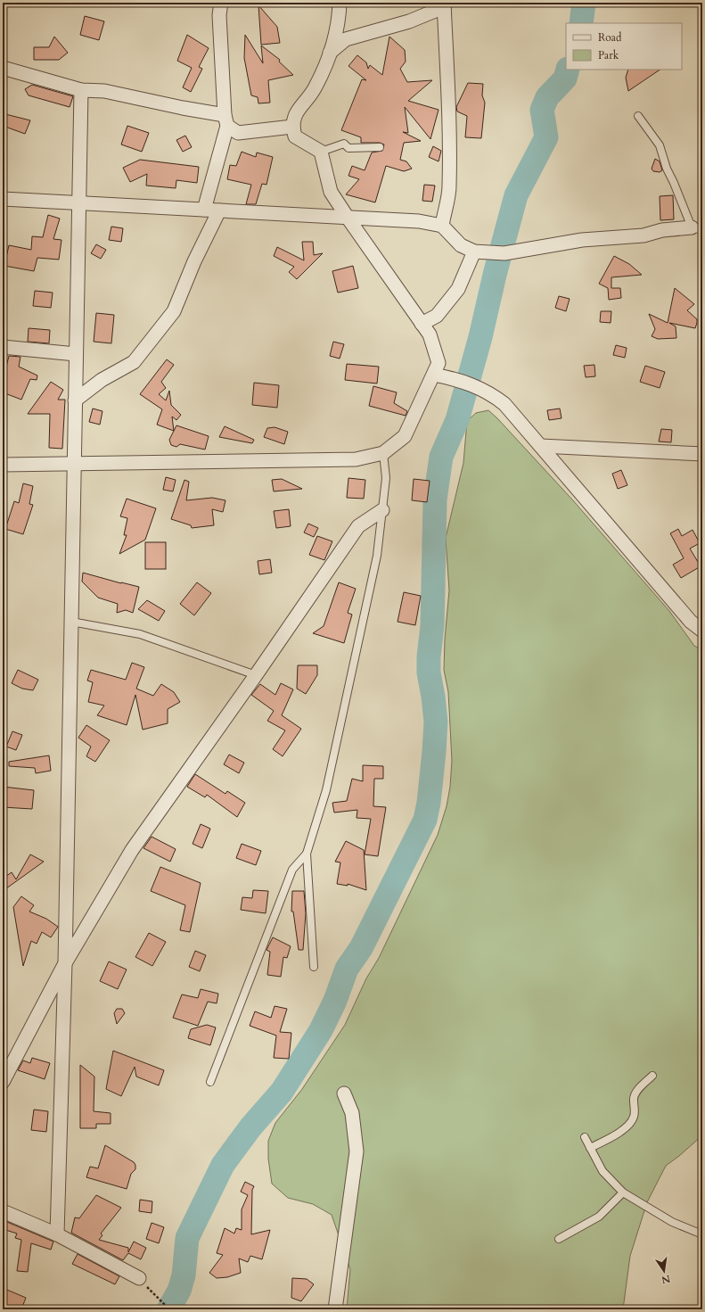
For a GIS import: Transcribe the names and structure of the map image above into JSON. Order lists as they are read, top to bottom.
{
  "legend": ["Road", "Park"],
  "north": "bottom"
}
